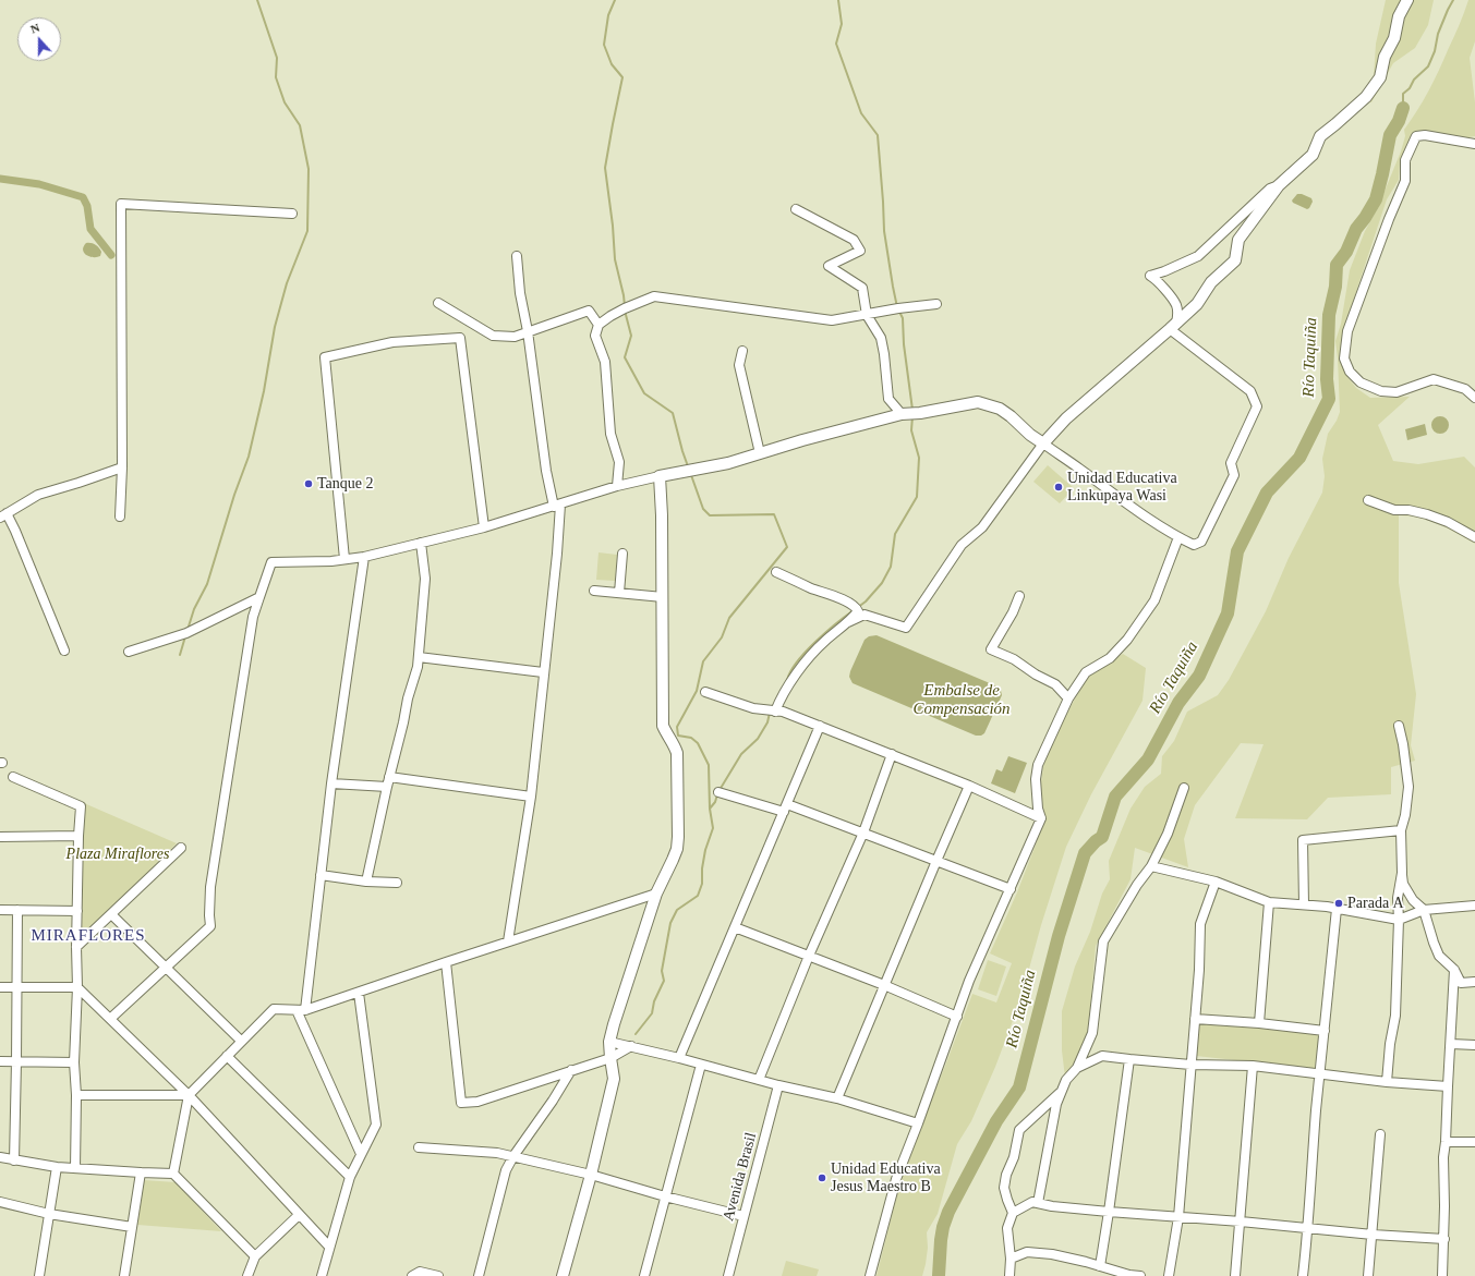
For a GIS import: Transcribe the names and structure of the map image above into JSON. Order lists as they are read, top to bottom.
{
  "streets": {
    "street": ["Avenida Brasil"]
  },
  "districts": ["MIRAFLORES"],
  "water": ["Río Taquiña", "Embalse de Compensación"],
  "parks": ["Plaza Miraflores"],
  "places": [
    "Tanque 2",
    "Unidad Educativa Linkupaya Wasi",
    "Parada A",
    "Unidad Educativa Jesus Maestro B"
  ],
  "north": "top"
}
